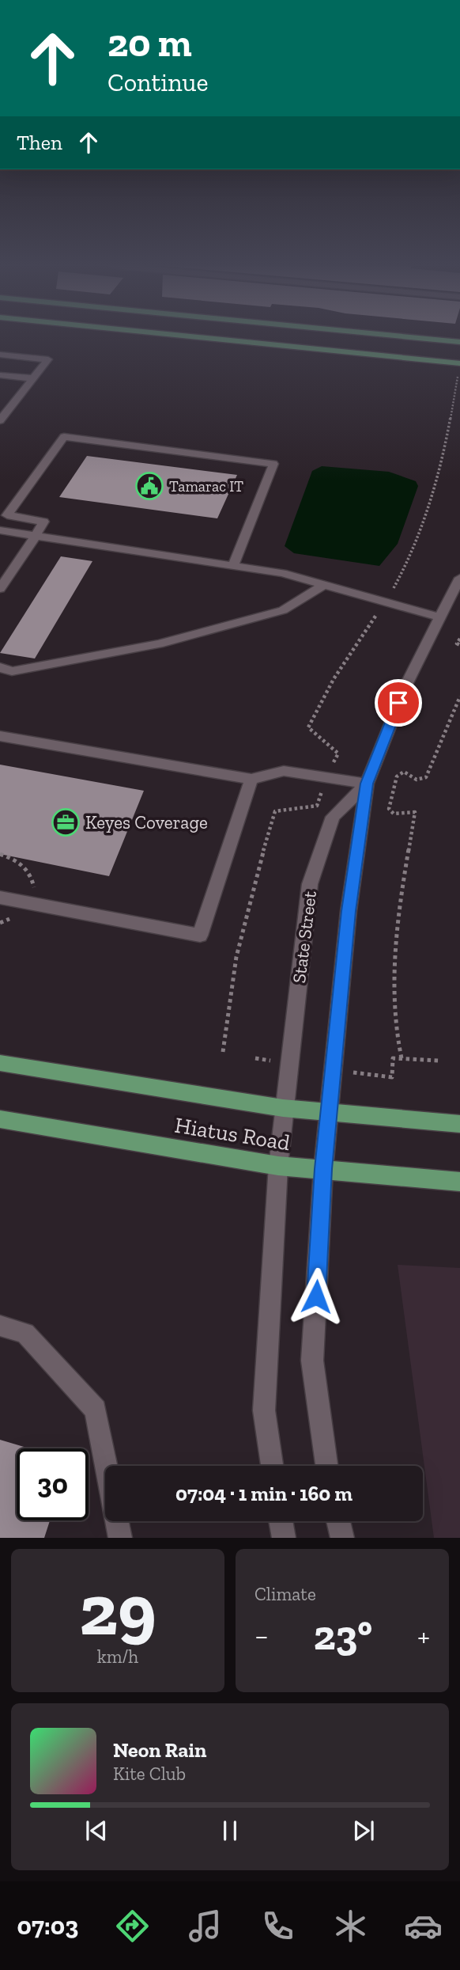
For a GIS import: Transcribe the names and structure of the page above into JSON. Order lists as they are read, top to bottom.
{
  "streets": {
    "main road": ["Hiatus Road"],
    "street": ["State Street"]
  },
  "crossings": [
    ["State Street", "Hiatus Road"]
  ],
  "places": {
    "public building": ["Tamarac IT"],
    "office": ["Keyes Coverage"]
  },
  "page": {
    "turn": ["20 m", "Continue"],
    "then": "Then",
    "limit": "30",
    "trip": "07:04 · 1 min · 160 m",
    "tile": [
      ["29", "km/h"],
      "Climate"
    ],
    "heat": ["−", "23°", "+"],
    "song": ["Neon Rain", "Kite Club"],
    "tabs": "07:03"
  }
}
